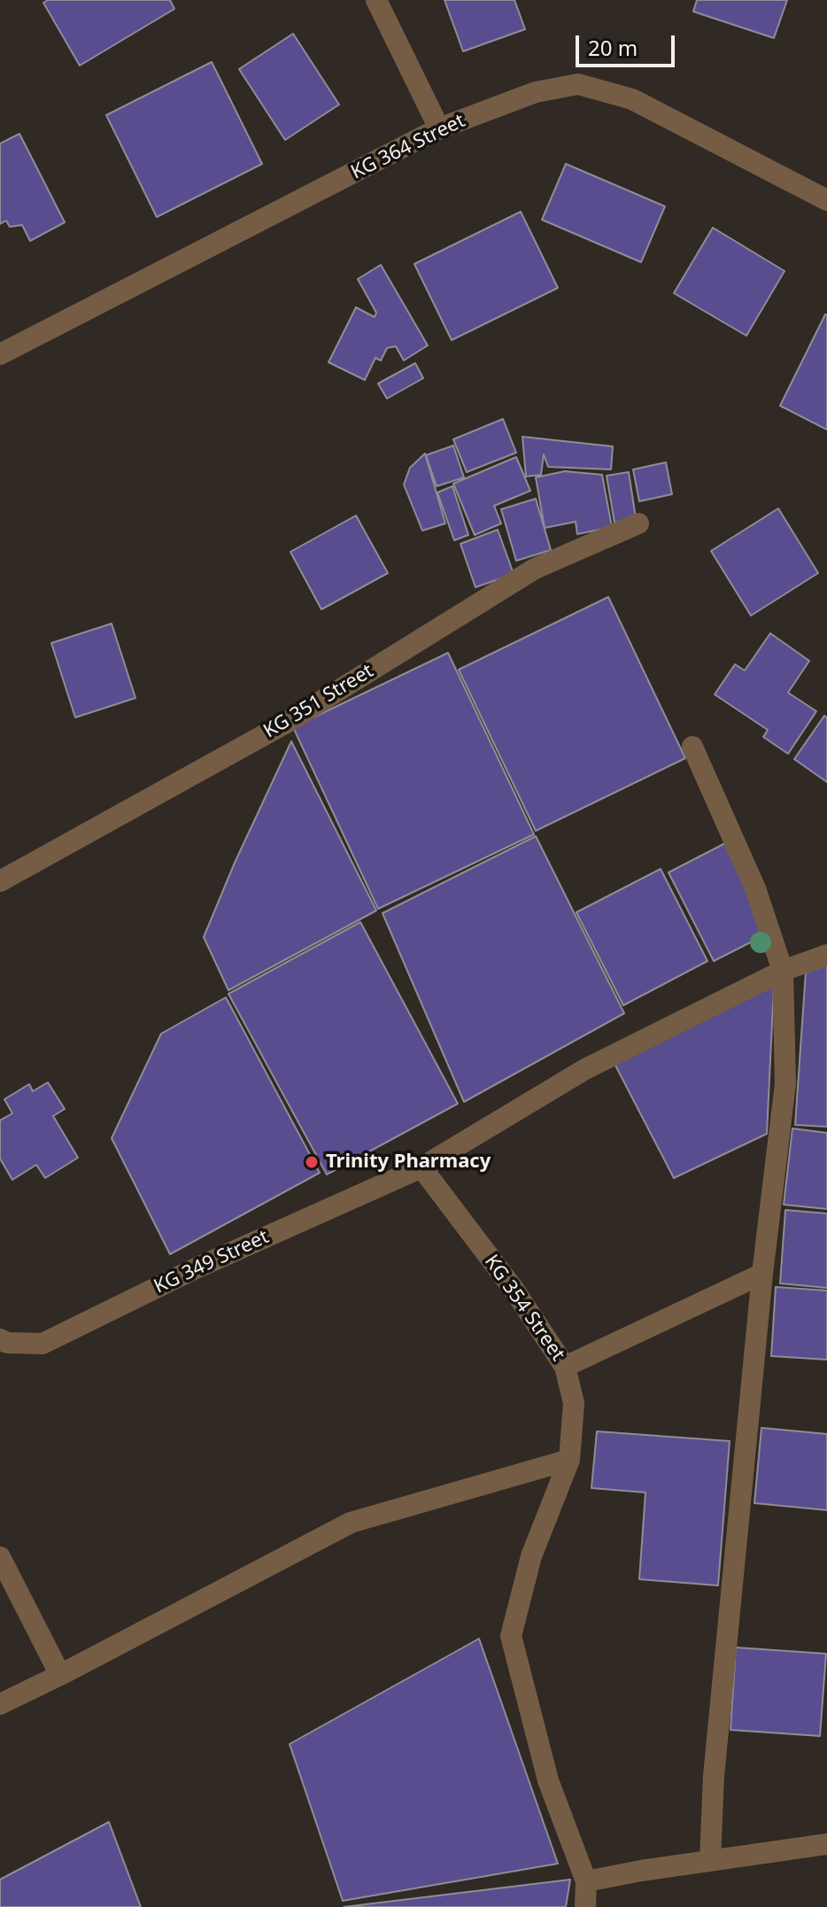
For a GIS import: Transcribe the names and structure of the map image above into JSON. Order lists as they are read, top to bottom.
{
  "streets": {
    "street": [
      "KG 364 Street",
      "KG 351 Street",
      "KG 349 Street",
      "KG 354 Street"
    ]
  },
  "crossings": [
    ["KG 349 Street", "KG 354 Street"]
  ],
  "places": ["Trinity Pharmacy"],
  "scale_bar": "20 m"
}
